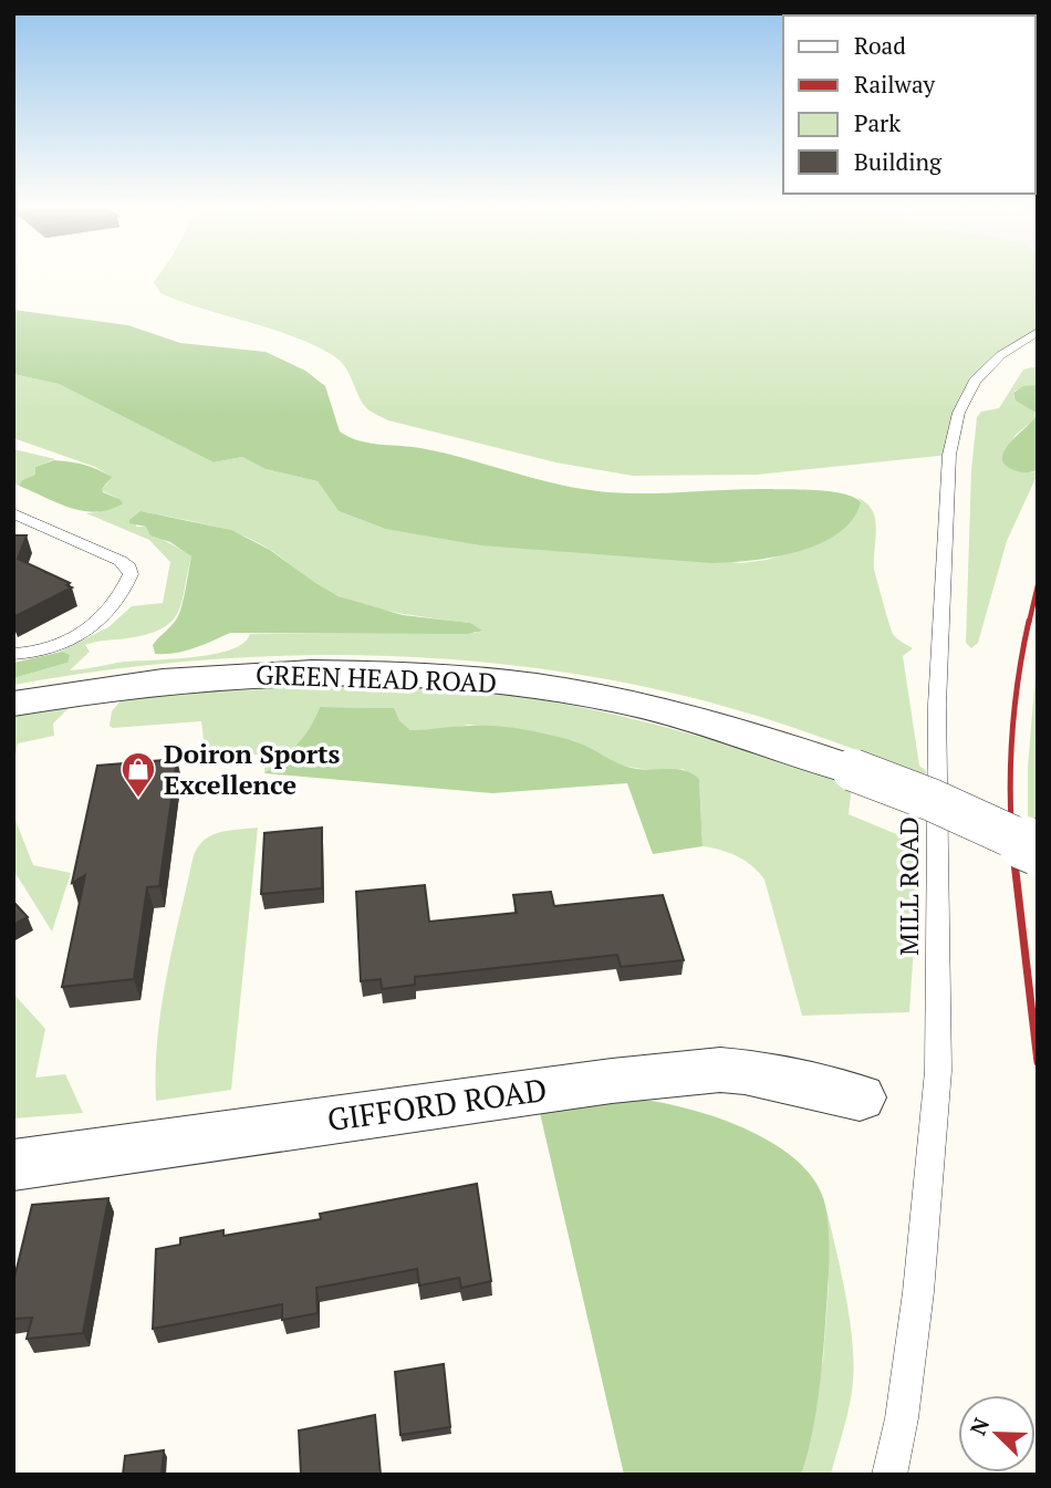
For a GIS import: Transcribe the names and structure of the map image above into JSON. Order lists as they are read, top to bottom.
{
  "streets": {
    "street": ["GREEN HEAD ROAD", "GIFFORD ROAD"],
    "lane": ["MILL ROAD"]
  },
  "places": {
    "shop": ["Doiron Sports Excellence"]
  },
  "legend": [
    "Road",
    "Railway",
    "Park",
    "Building"
  ],
  "north": "top left"
}
